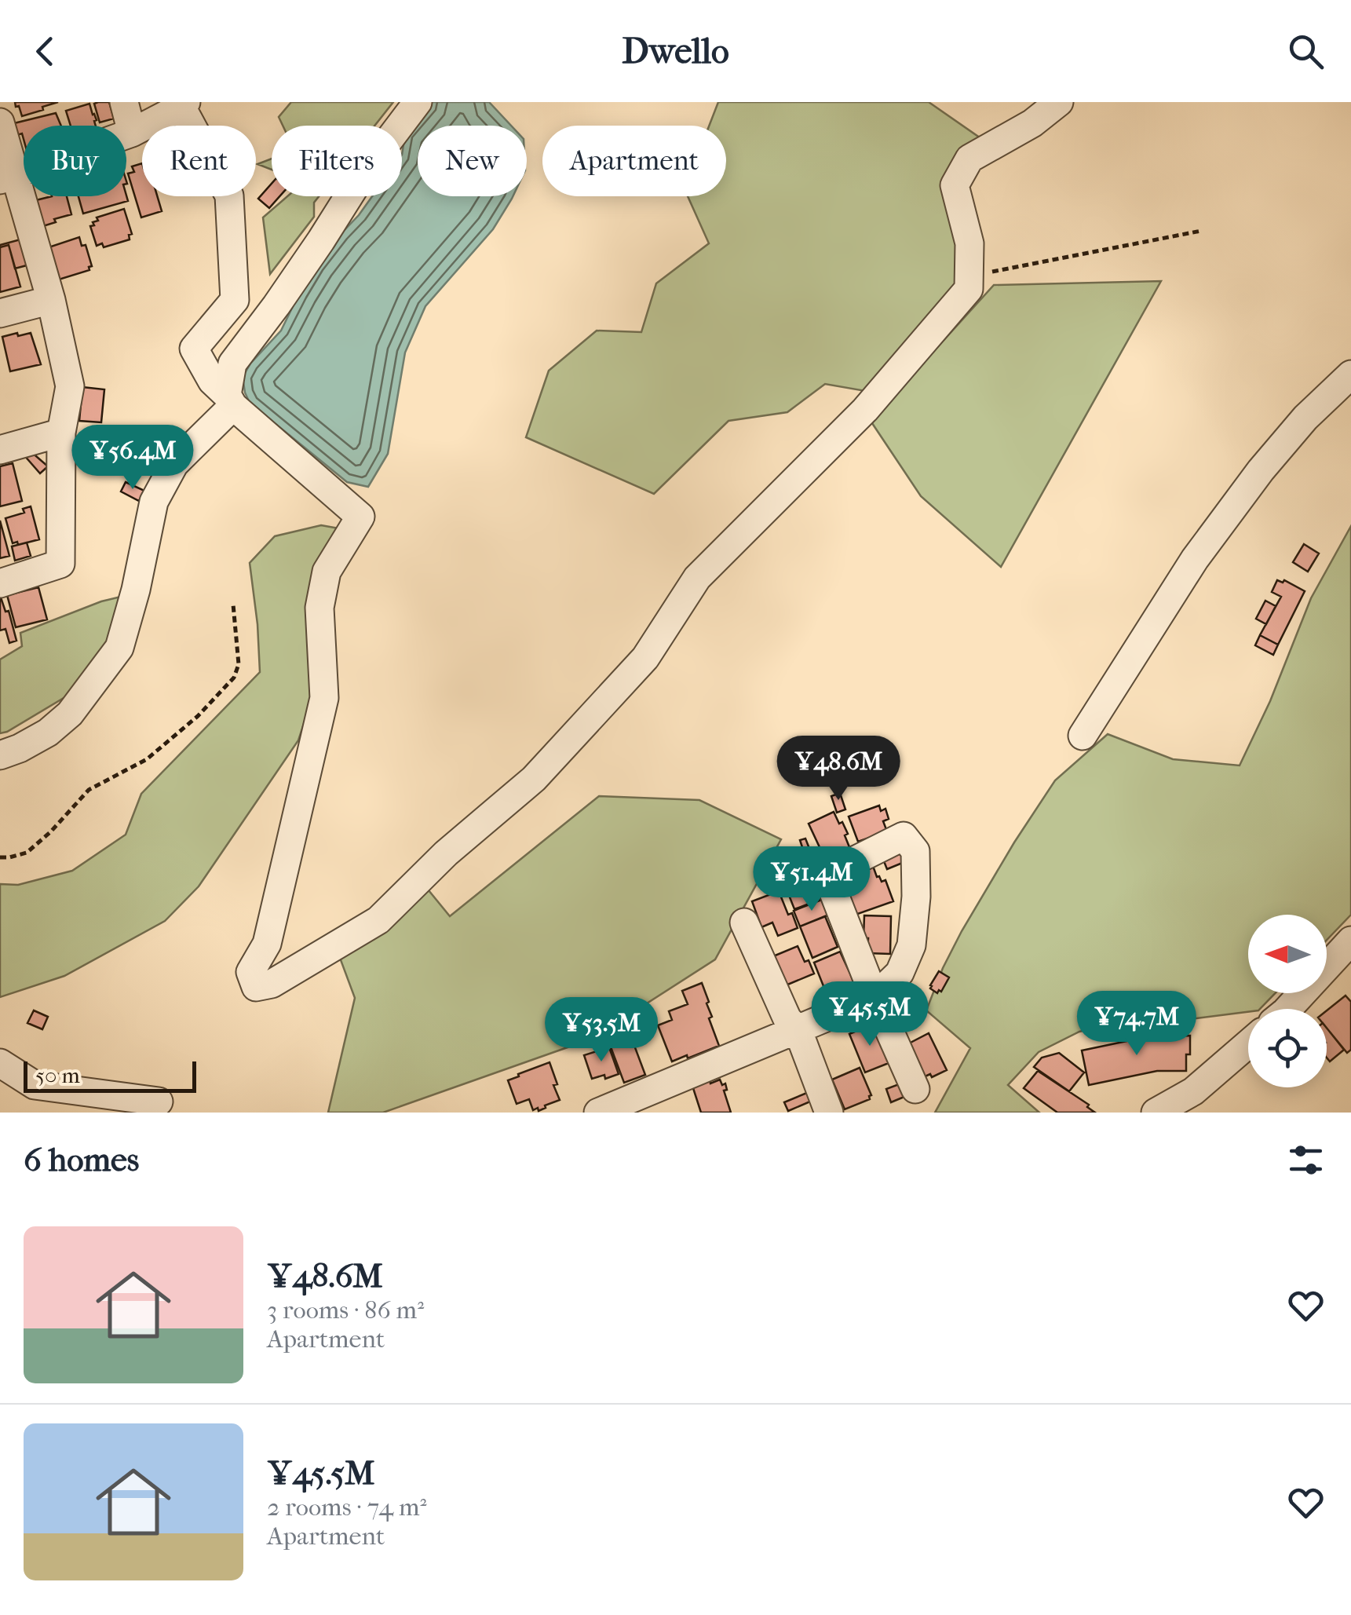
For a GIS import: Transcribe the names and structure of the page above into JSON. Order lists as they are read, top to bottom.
{
  "scale_bar": "50 m",
  "north": "left",
  "page": {
    "header": "Dwello",
    "chip": [
      "Buy",
      "Rent",
      "Filters",
      "New",
      "Apartment"
    ],
    "price": [
      "¥56.4M",
      "¥48.6M",
      "¥51.4M",
      "¥45.5M",
      "¥74.7M",
      "¥53.5M"
    ],
    "scale": "50 m",
    "heading": "6 homes",
    "list": [
      {
        "name": "¥48.6M",
        "note": "3 rooms · 86 m² · Apartment"
      },
      {
        "name": "¥45.5M",
        "note": "2 rooms · 74 m² · Apartment"
      }
    ]
  }
}
